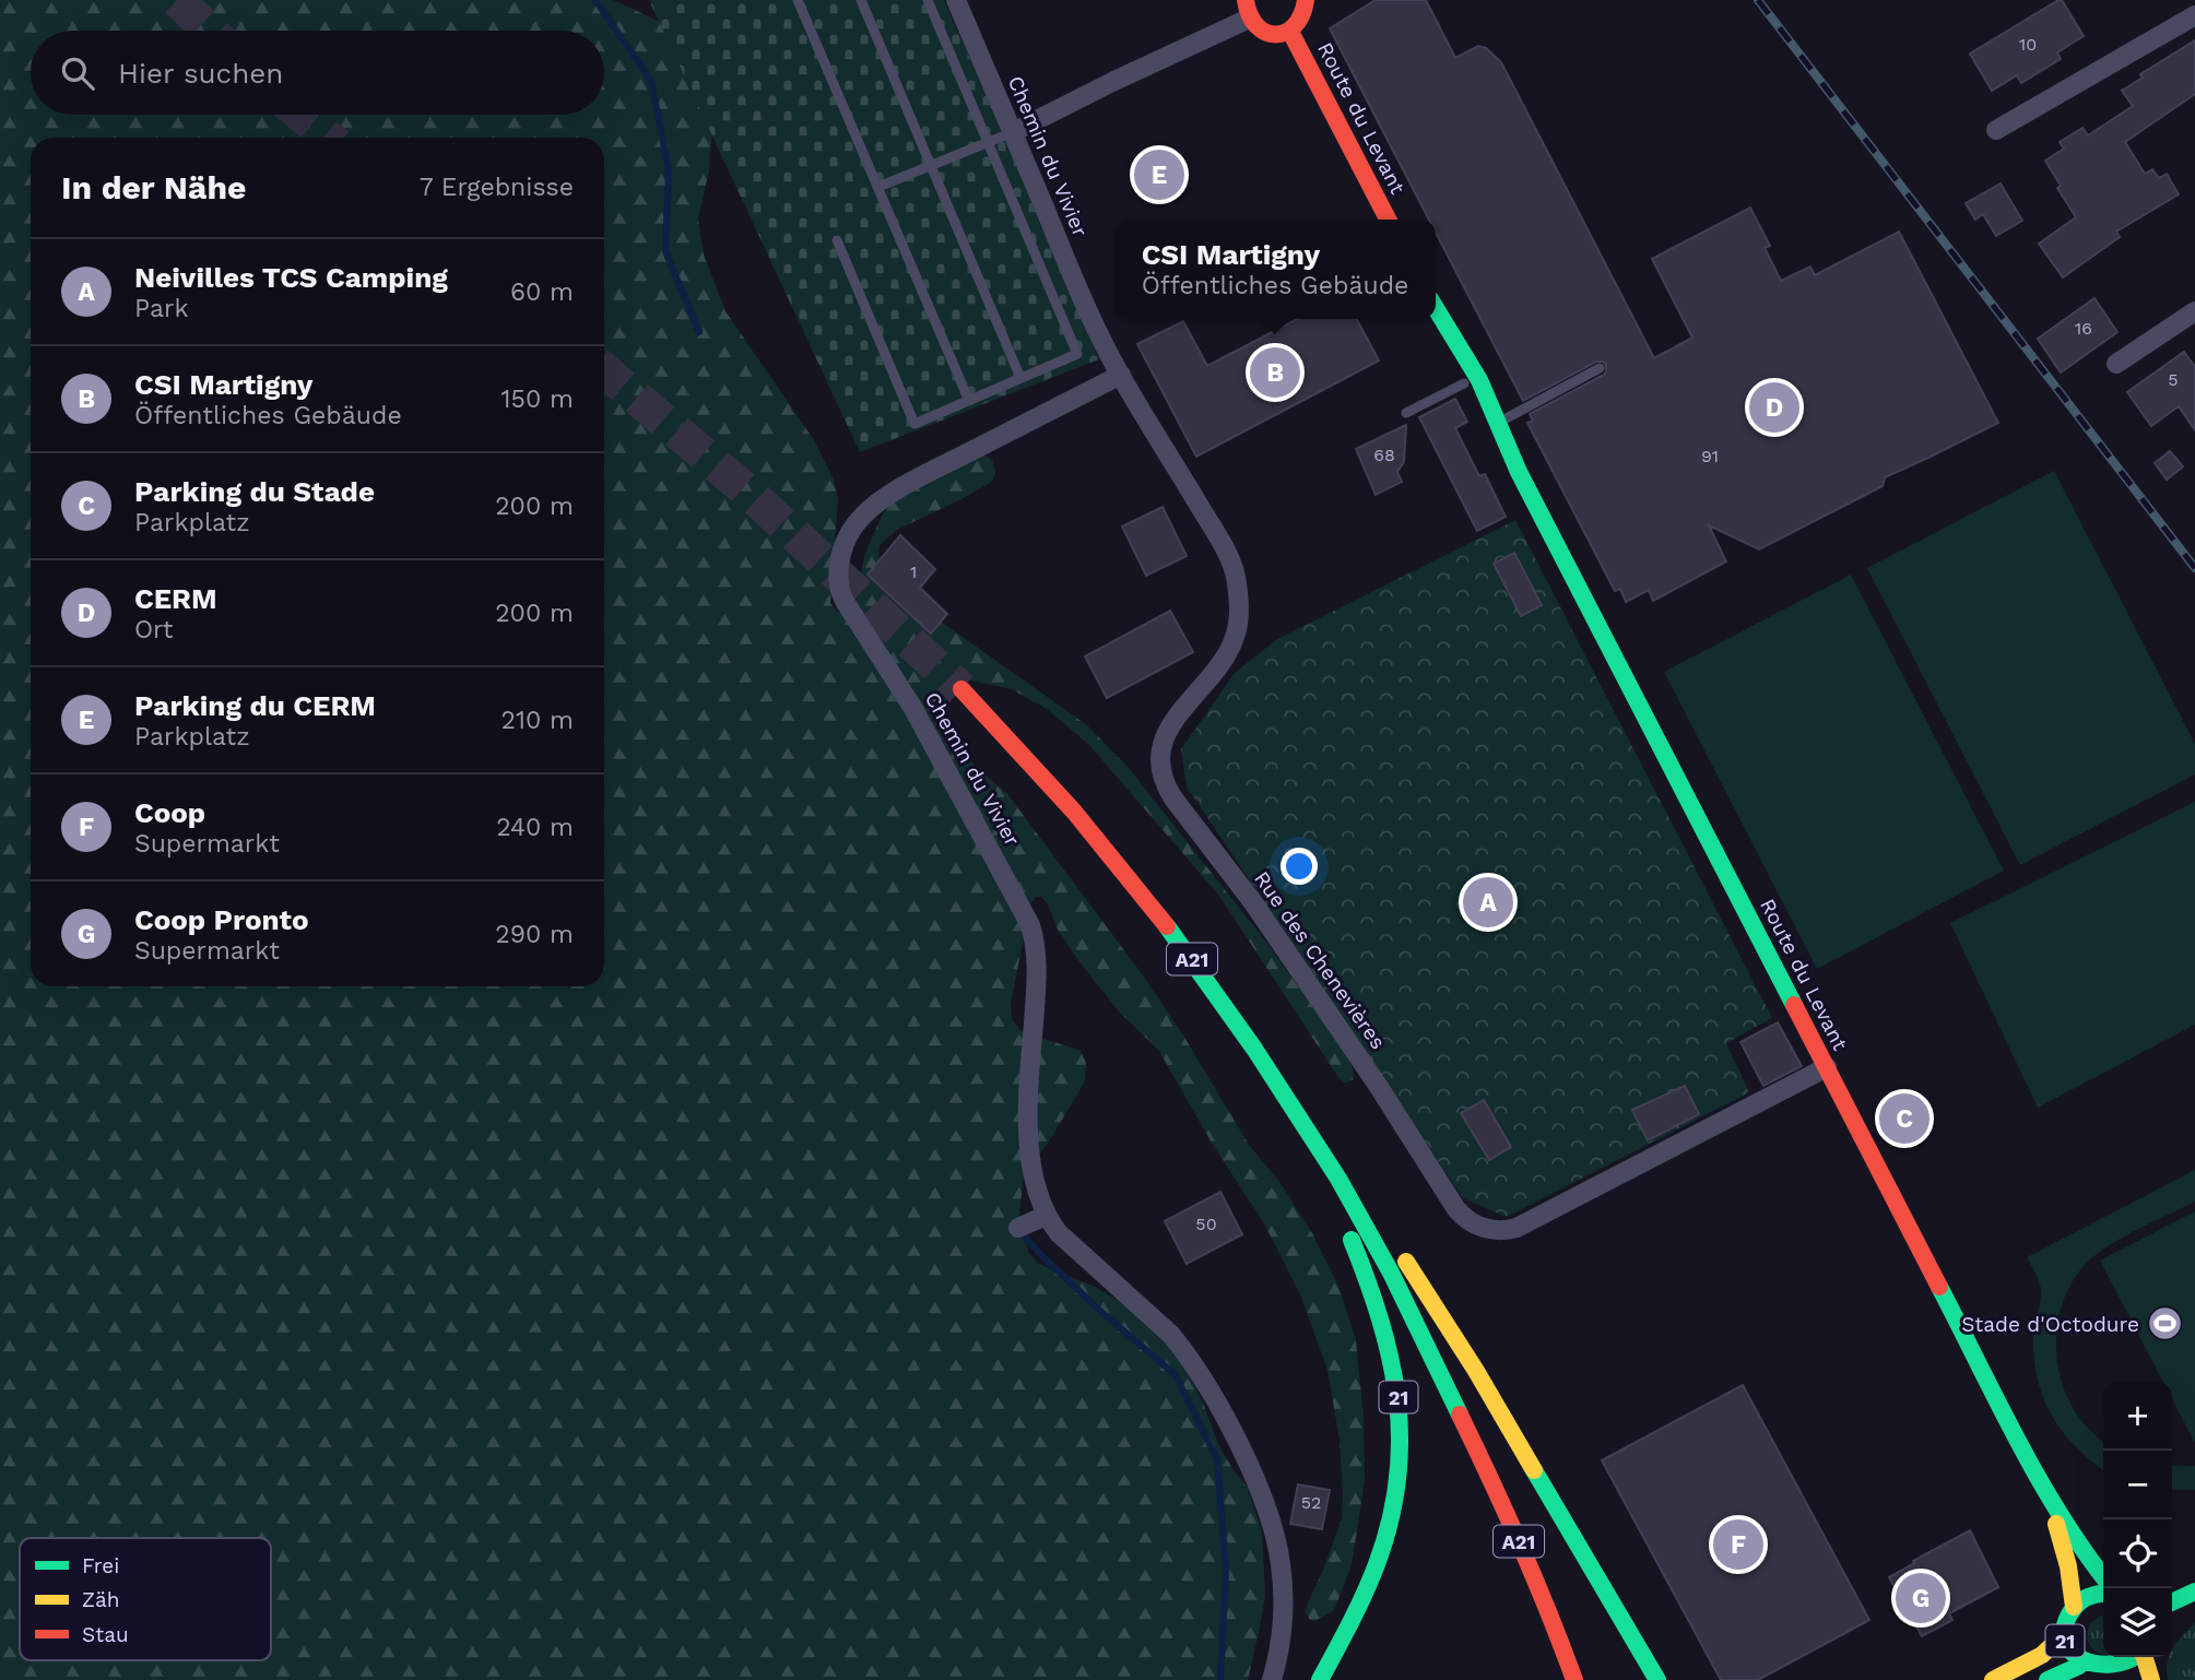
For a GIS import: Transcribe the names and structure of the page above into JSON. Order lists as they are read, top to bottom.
{
  "streets": {
    "main road": ["Route du Levant", "A21", "21"],
    "street": ["Chemin du Vivier", "Rue des Chenevières"]
  },
  "crossings": [
    ["Route du Levant", "Rue des Chenevières"],
    ["Route du Levant", "21"],
    ["Chemin du Vivier", "Rue des Chenevières"],
    ["A21", "21"]
  ],
  "places": {
    "sports": ["Stade d'Octodure"]
  },
  "house_numbers": [
    "10",
    "16",
    "5",
    "68",
    "91",
    "1",
    "50",
    "52"
  ],
  "legend": ["Frei", "Zäh", "Stau"],
  "page": {
    "search": "Hier suchen",
    "heading": ["In der Nähe", "7 Ergebnisse"],
    "pins": [
      "E",
      "B",
      "D",
      "A",
      "C",
      "F",
      "G"
    ],
    "popup": ["CSI Martigny", "Öffentliches Gebäude"],
    "list": [
      {
        "mark": "A",
        "name": "Neivilles TCS Camping",
        "note": "Park",
        "value": "60 m"
      },
      {
        "mark": "B",
        "name": "CSI Martigny",
        "note": "Öffentliches Gebäude",
        "value": "150 m"
      },
      {
        "mark": "C",
        "name": "Parking du Stade",
        "note": "Parkplatz",
        "value": "200 m"
      },
      {
        "mark": "D",
        "name": "CERM",
        "note": "Ort",
        "value": "200 m"
      },
      {
        "mark": "E",
        "name": "Parking du CERM",
        "note": "Parkplatz",
        "value": "210 m"
      },
      {
        "mark": "F",
        "name": "Coop",
        "note": "Supermarkt",
        "value": "240 m"
      },
      {
        "mark": "G",
        "name": "Coop Pronto",
        "note": "Supermarkt",
        "value": "290 m"
      }
    ],
    "map_buttons": ["+", "−"]
  }
}
